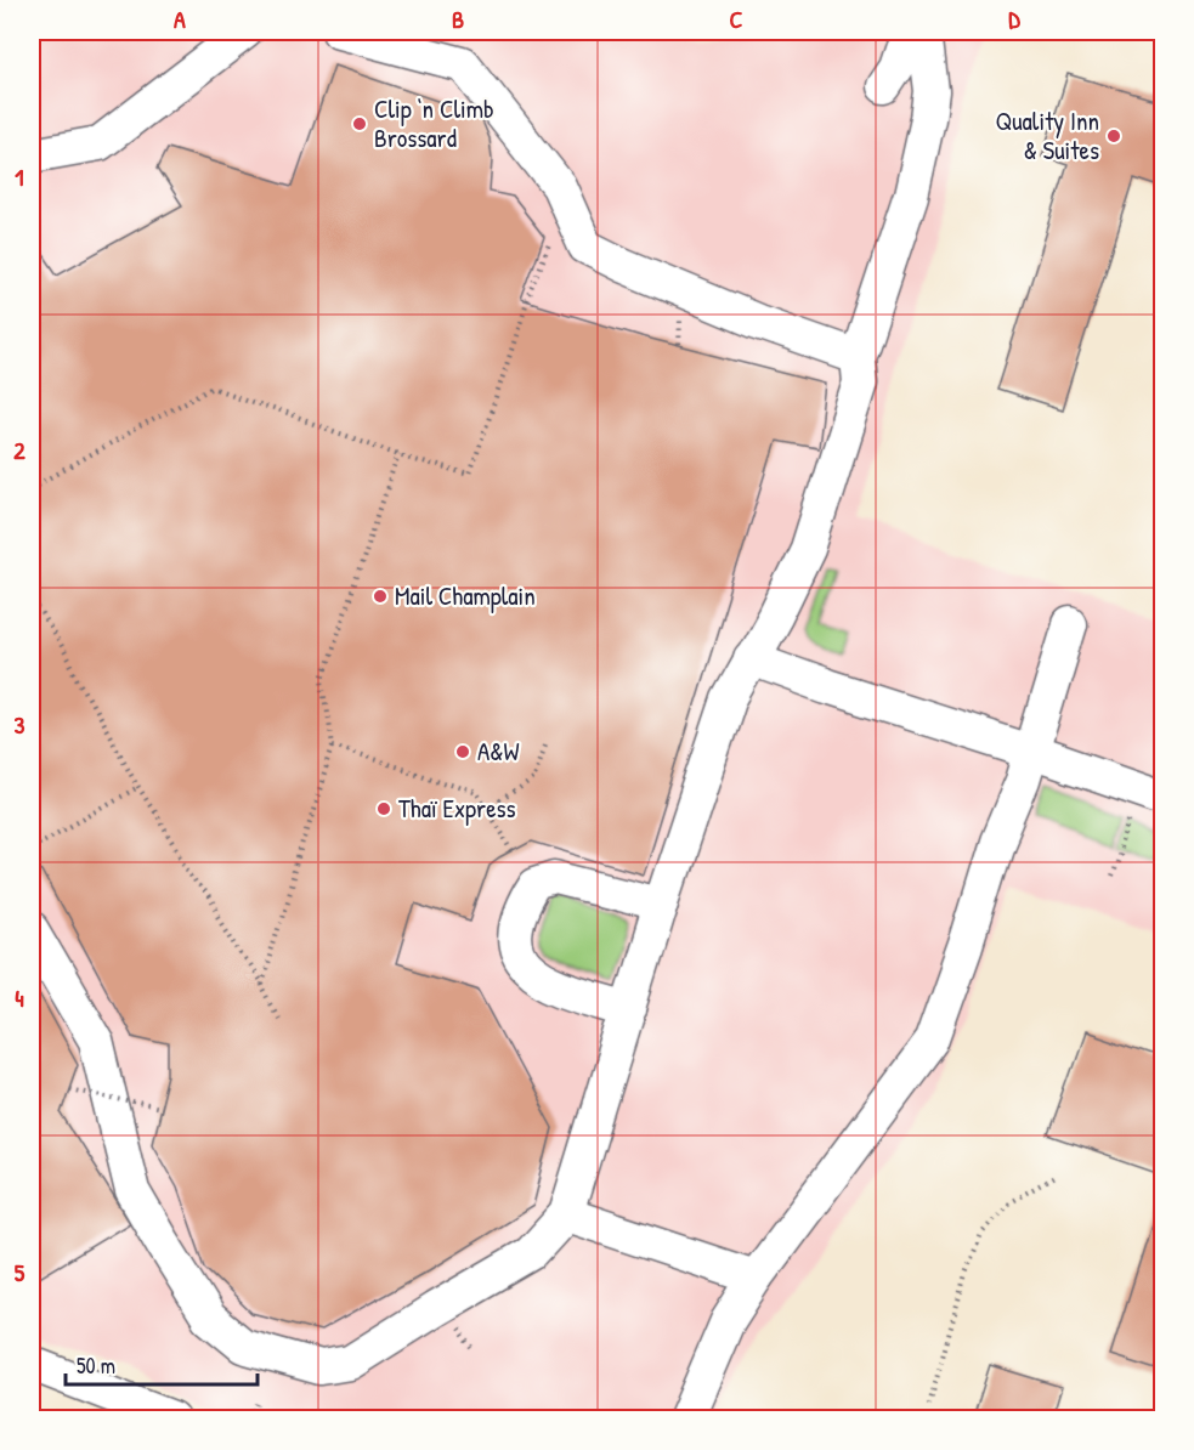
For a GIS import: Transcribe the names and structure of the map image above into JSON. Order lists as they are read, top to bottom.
{
  "places": [
    "Clip ‘n Climb Brossard",
    "Quality Inn & Suites",
    "Mail Champlain",
    "A&W",
    "Thaï Express"
  ],
  "scale_bar": "50 m",
  "grid": {
    "columns": [
      "A",
      "B",
      "C",
      "D"
    ],
    "rows": [
      "1",
      "2",
      "3",
      "4",
      "5"
    ]
  }
}
